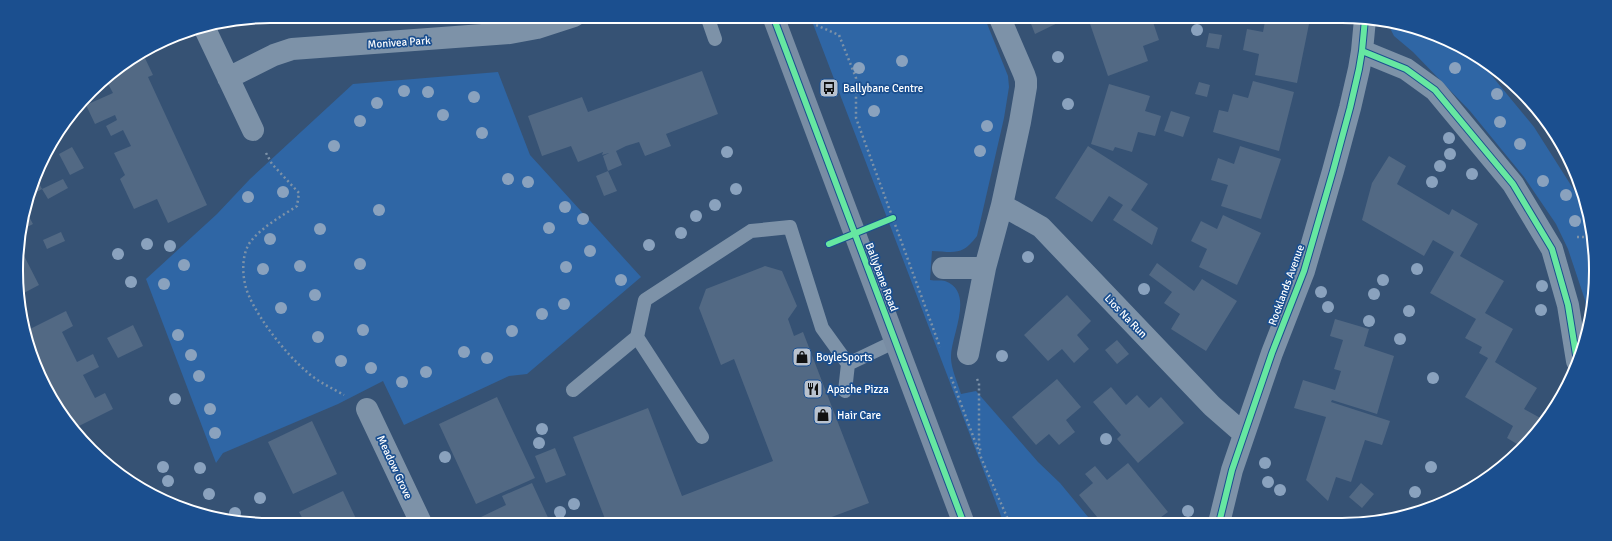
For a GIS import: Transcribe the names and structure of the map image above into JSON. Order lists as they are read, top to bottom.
{
  "streets": {
    "main road": ["Ballybane Road"],
    "street": [
      "Monivea Park",
      "Rocklands Avenue",
      "Lios Na Run",
      "Meadow Grove"
    ]
  },
  "crossings": [
    ["Rocklands Avenue", "Lios Na Run"]
  ],
  "places": {
    "bus stop": ["Ballybane Centre"],
    "shop": ["BoyleSports", "Hair Care"],
    "restaurant": ["Apache Pizza"]
  }
}
